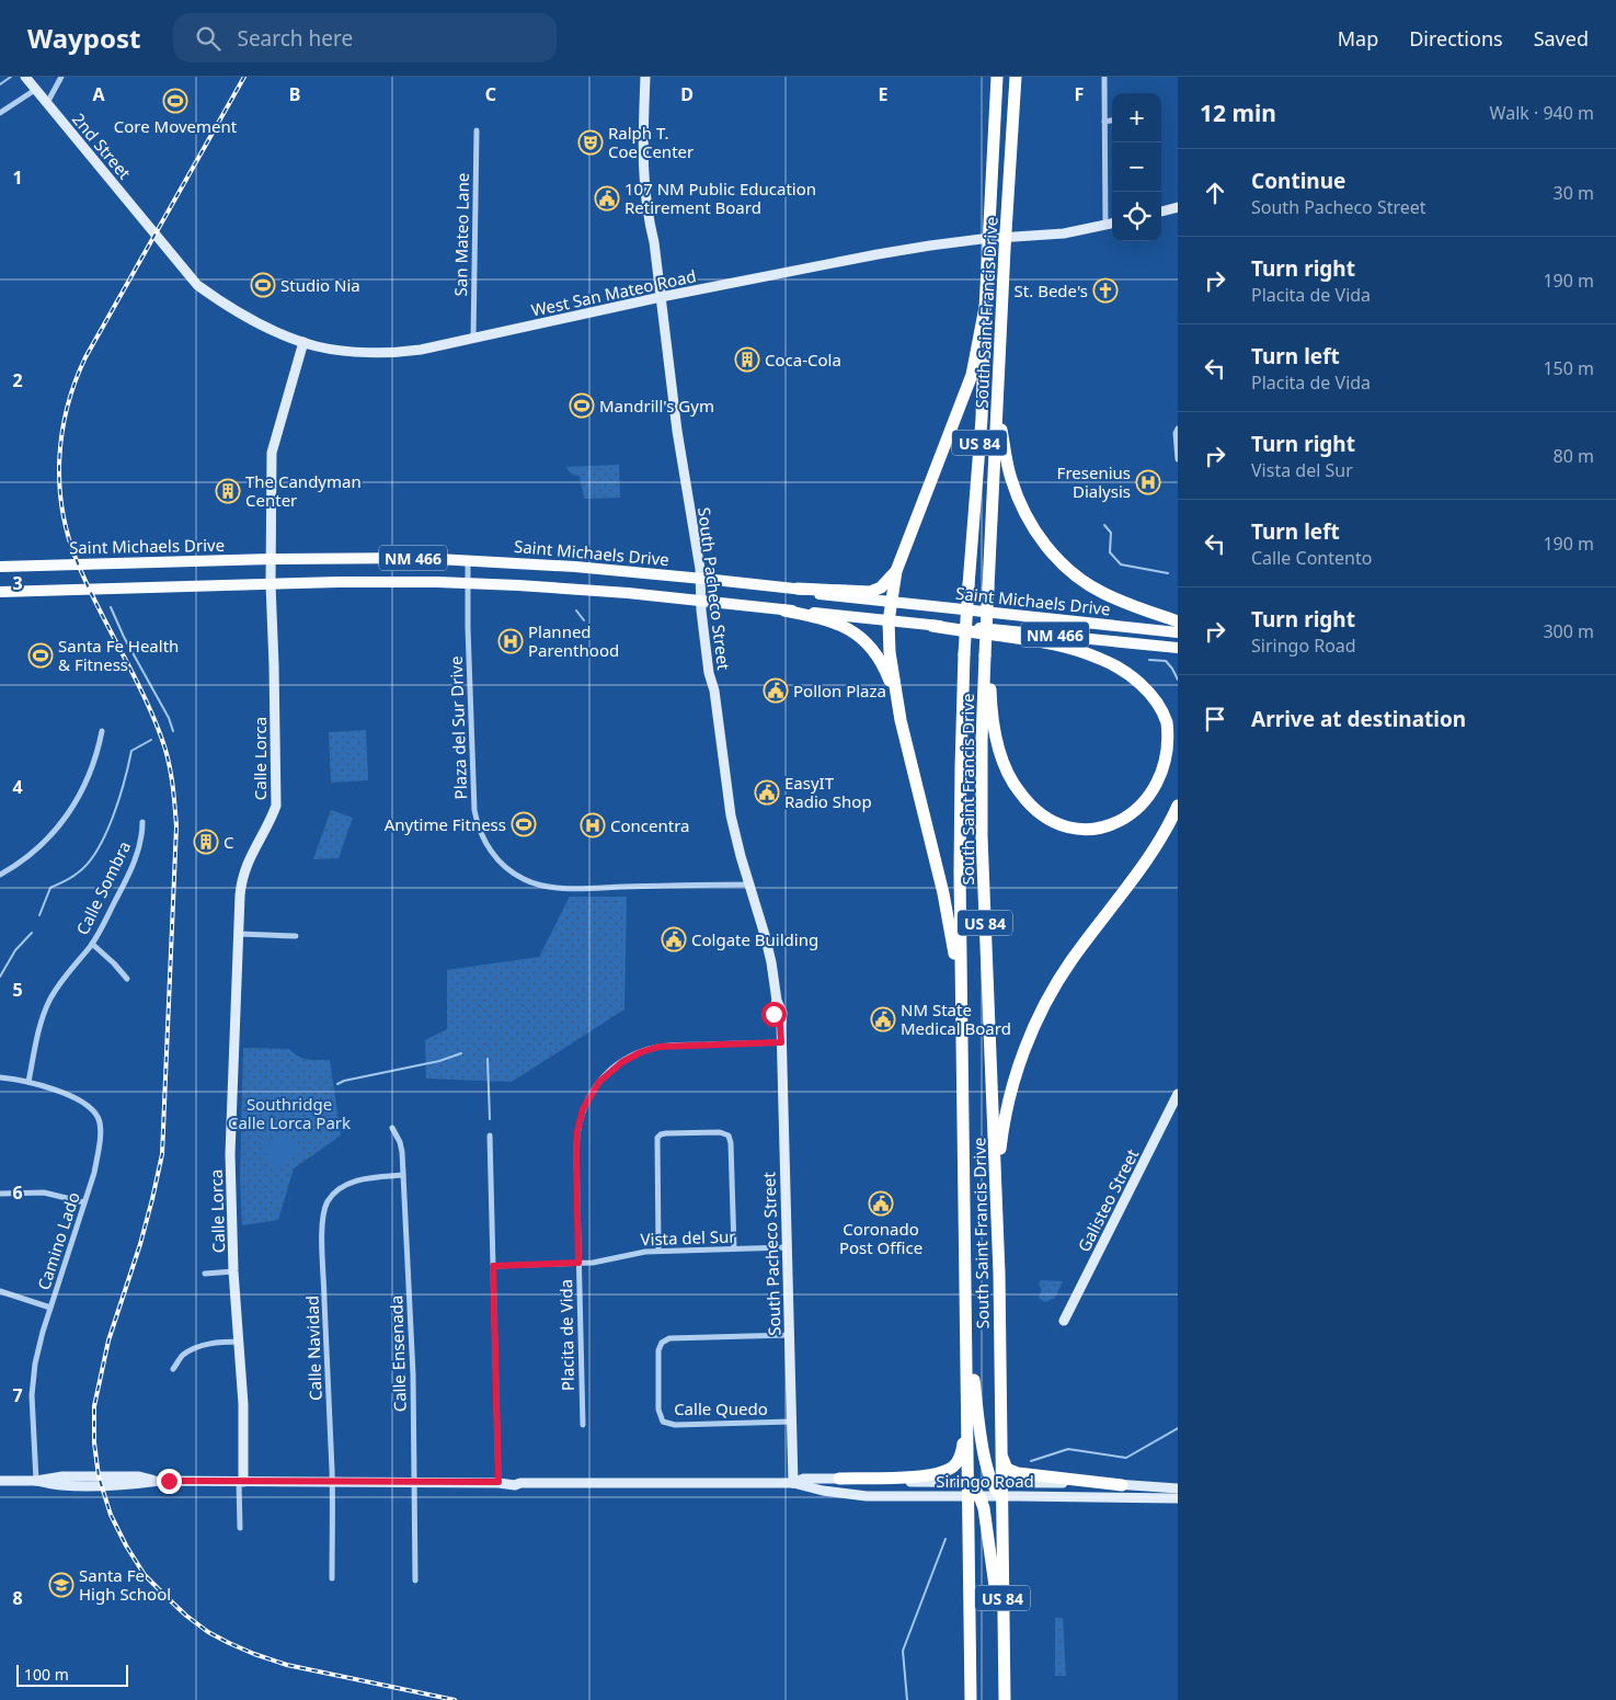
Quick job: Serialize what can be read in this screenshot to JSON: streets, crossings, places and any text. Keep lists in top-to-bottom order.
{
  "streets": {
    "highway": ["South Saint Francis Drive", "US 84"],
    "main road": ["Saint Michaels Drive", "NM 466"],
    "street": [
      "2nd Street",
      "San Mateo Lane",
      "West San Mateo Road",
      "South Pacheco Street",
      "Plaza del Sur Drive",
      "Calle Lorca",
      "Calle Sombra",
      "Galisteo Street",
      "Vista del Sur",
      "Camino Lado",
      "Placita de Vida",
      "Calle Navidad",
      "Calle Ensenada",
      "Calle Quedo",
      "Siringo Road"
    ]
  },
  "crossings": [
    ["2nd Street", "West San Mateo Road"],
    ["San Mateo Lane", "West San Mateo Road"],
    ["West San Mateo Road", "South Saint Francis Drive"],
    ["West San Mateo Road", "South Pacheco Street"],
    ["West San Mateo Road", "Calle Lorca"],
    ["South Saint Francis Drive", "Siringo Road"],
    ["US 84", "Siringo Road"],
    ["Saint Michaels Drive", "South Pacheco Street"],
    ["Saint Michaels Drive", "Plaza del Sur Drive"],
    ["Saint Michaels Drive", "Calle Lorca"],
    ["South Pacheco Street", "Plaza del Sur Drive"],
    ["South Pacheco Street", "Vista del Sur"],
    ["South Pacheco Street", "Placita de Vida"],
    ["South Pacheco Street", "Calle Quedo"],
    ["South Pacheco Street", "Siringo Road"],
    ["Calle Lorca", "Siringo Road"],
    ["Calle Sombra", "Camino Lado"],
    ["Vista del Sur", "Placita de Vida"],
    ["Camino Lado", "Siringo Road"],
    ["Calle Navidad", "Calle Ensenada"],
    ["Calle Navidad", "Siringo Road"],
    ["Calle Ensenada", "Siringo Road"]
  ],
  "parks": ["Southridge Calle Lorca Park"],
  "places": {
    "sports": [
      "Core Movement",
      "Studio Nia",
      "Mandrill's Gym",
      "Santa Fe Health & Fitness",
      "Anytime Fitness"
    ],
    "theatre": ["Ralph T. Coe Center"],
    "public building": [
      "107 NM Public Education Retirement Board",
      "Pollon Plaza",
      "EasyIT Radio Shop",
      "Colgate Building",
      "NM State Medical Board",
      "Coronado Post Office"
    ],
    "church": ["St. Bede's"],
    "building": ["Coca-Cola", "The Candyman Center", "C"],
    "hospital": ["Fresenius Dialysis", "Planned Parenthood", "Concentra"],
    "school or university": ["Santa Fe High School"]
  },
  "scale_bar": "100 m",
  "page": {
    "header": "Waypost",
    "search": "Search here",
    "nav": ["Map", "Directions", "Saved"],
    "heading": ["12 min", "Walk · 940 m"],
    "map_buttons": ["+", "−"],
    "list": [
      ["Continue", "South Pacheco Street", "30 m"],
      ["Turn right", "Placita de Vida", "190 m"],
      ["Turn left", "Placita de Vida", "150 m"],
      ["Turn right", "Vista del Sur", "80 m"],
      ["Turn left", "Calle Contento", "190 m"],
      ["Turn right", "Siringo Road", "300 m"],
      "Arrive at destination"
    ],
    "scale": "100 m"
  },
  "grid": {
    "columns": [
      "A",
      "B",
      "C",
      "D",
      "E",
      "F"
    ],
    "rows": [
      "1",
      "2",
      "3",
      "4",
      "5",
      "6",
      "7",
      "8"
    ]
  }
}
